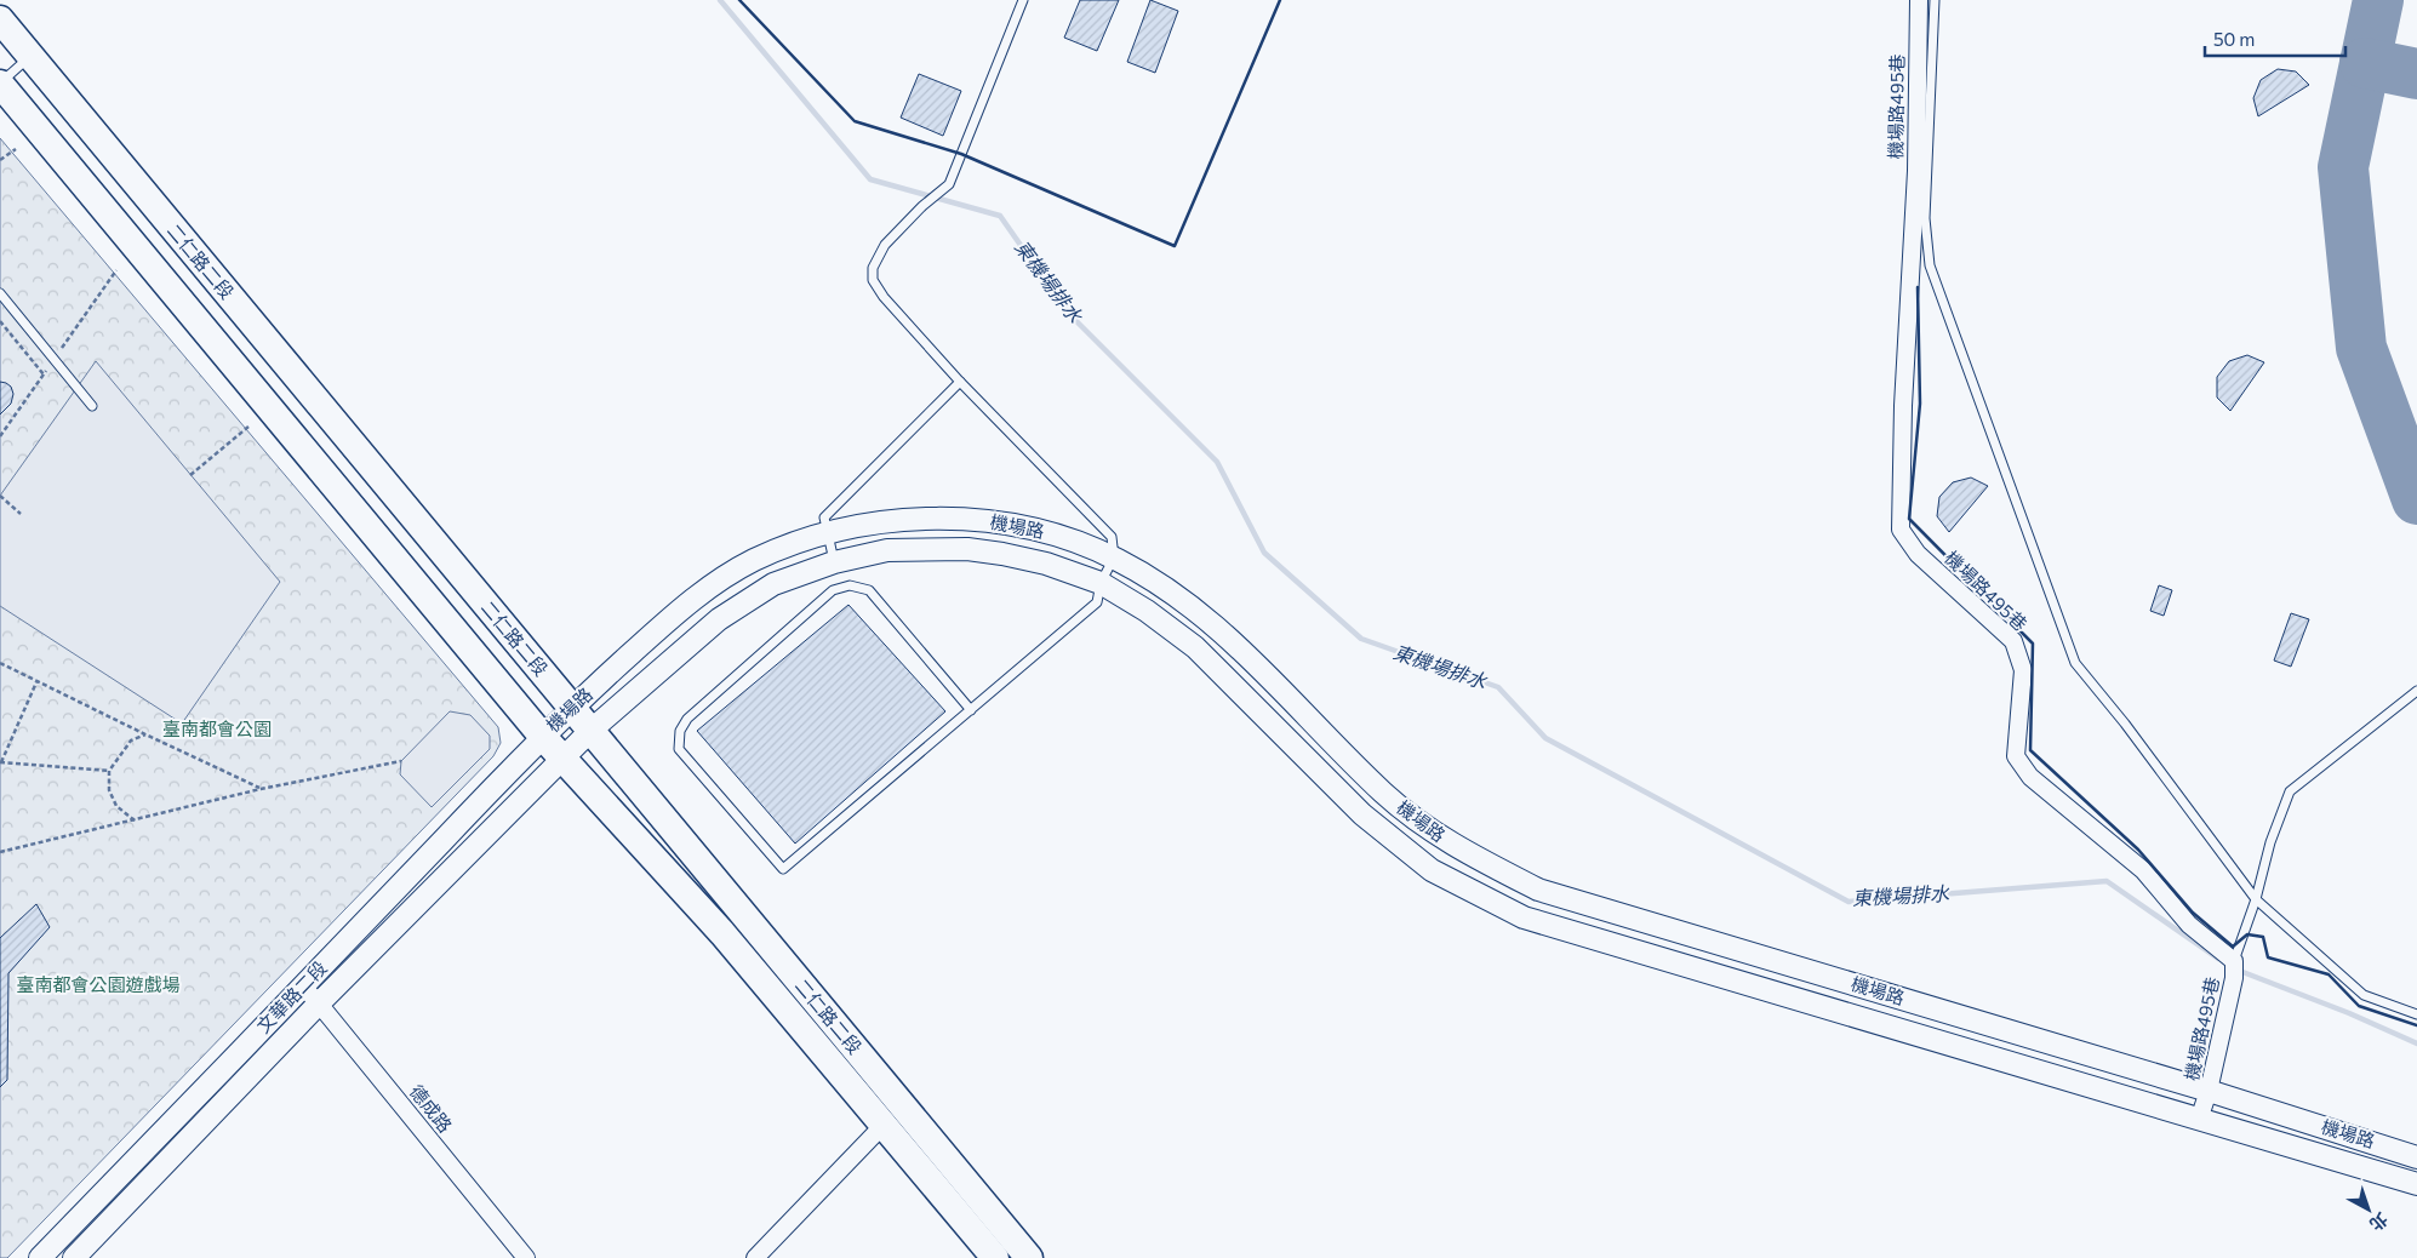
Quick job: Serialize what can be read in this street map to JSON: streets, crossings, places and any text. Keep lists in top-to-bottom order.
{
  "streets": {
    "main road": ["二仁路二段"],
    "street": [
      "機場路495巷",
      "機場路",
      "文華路二段",
      "德成路"
    ]
  },
  "crossings": [
    ["機場路495巷", "機場路"],
    ["二仁路二段", "機場路"],
    ["二仁路二段", "文華路二段"],
    ["機場路", "文華路二段"],
    ["文華路二段", "德成路"]
  ],
  "water": ["東機場排水"],
  "parks": ["臺南都會公園", "臺南都會公園遊戲場"],
  "scale_bar": "50 m",
  "north": "bottom right"
}
